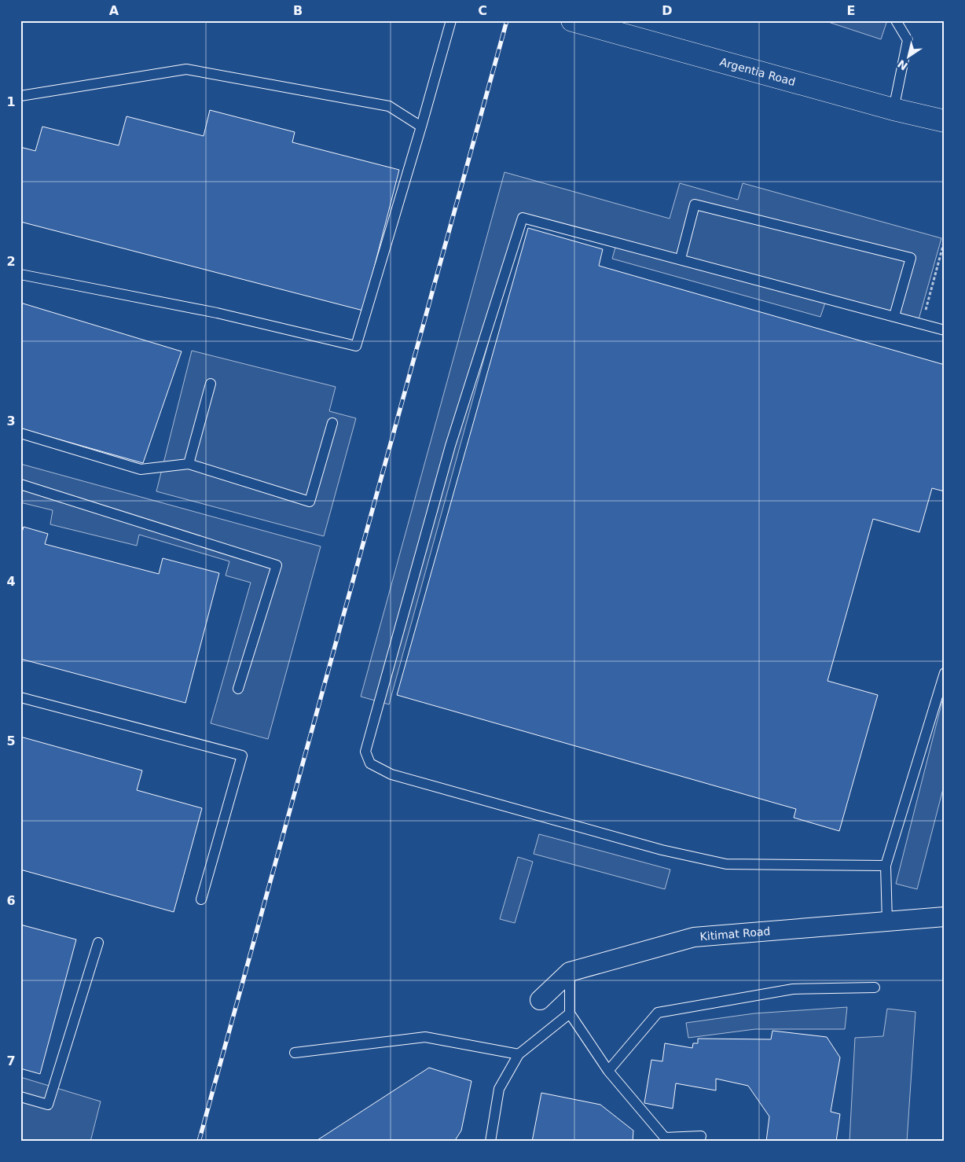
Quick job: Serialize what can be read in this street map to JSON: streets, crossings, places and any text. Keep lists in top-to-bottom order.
{
  "streets": {
    "street": ["Argentia Road", "Kitimat Road"]
  },
  "north": "bottom left",
  "grid": {
    "columns": [
      "A",
      "B",
      "C",
      "D",
      "E"
    ],
    "rows": [
      "1",
      "2",
      "3",
      "4",
      "5",
      "6",
      "7"
    ]
  }
}
